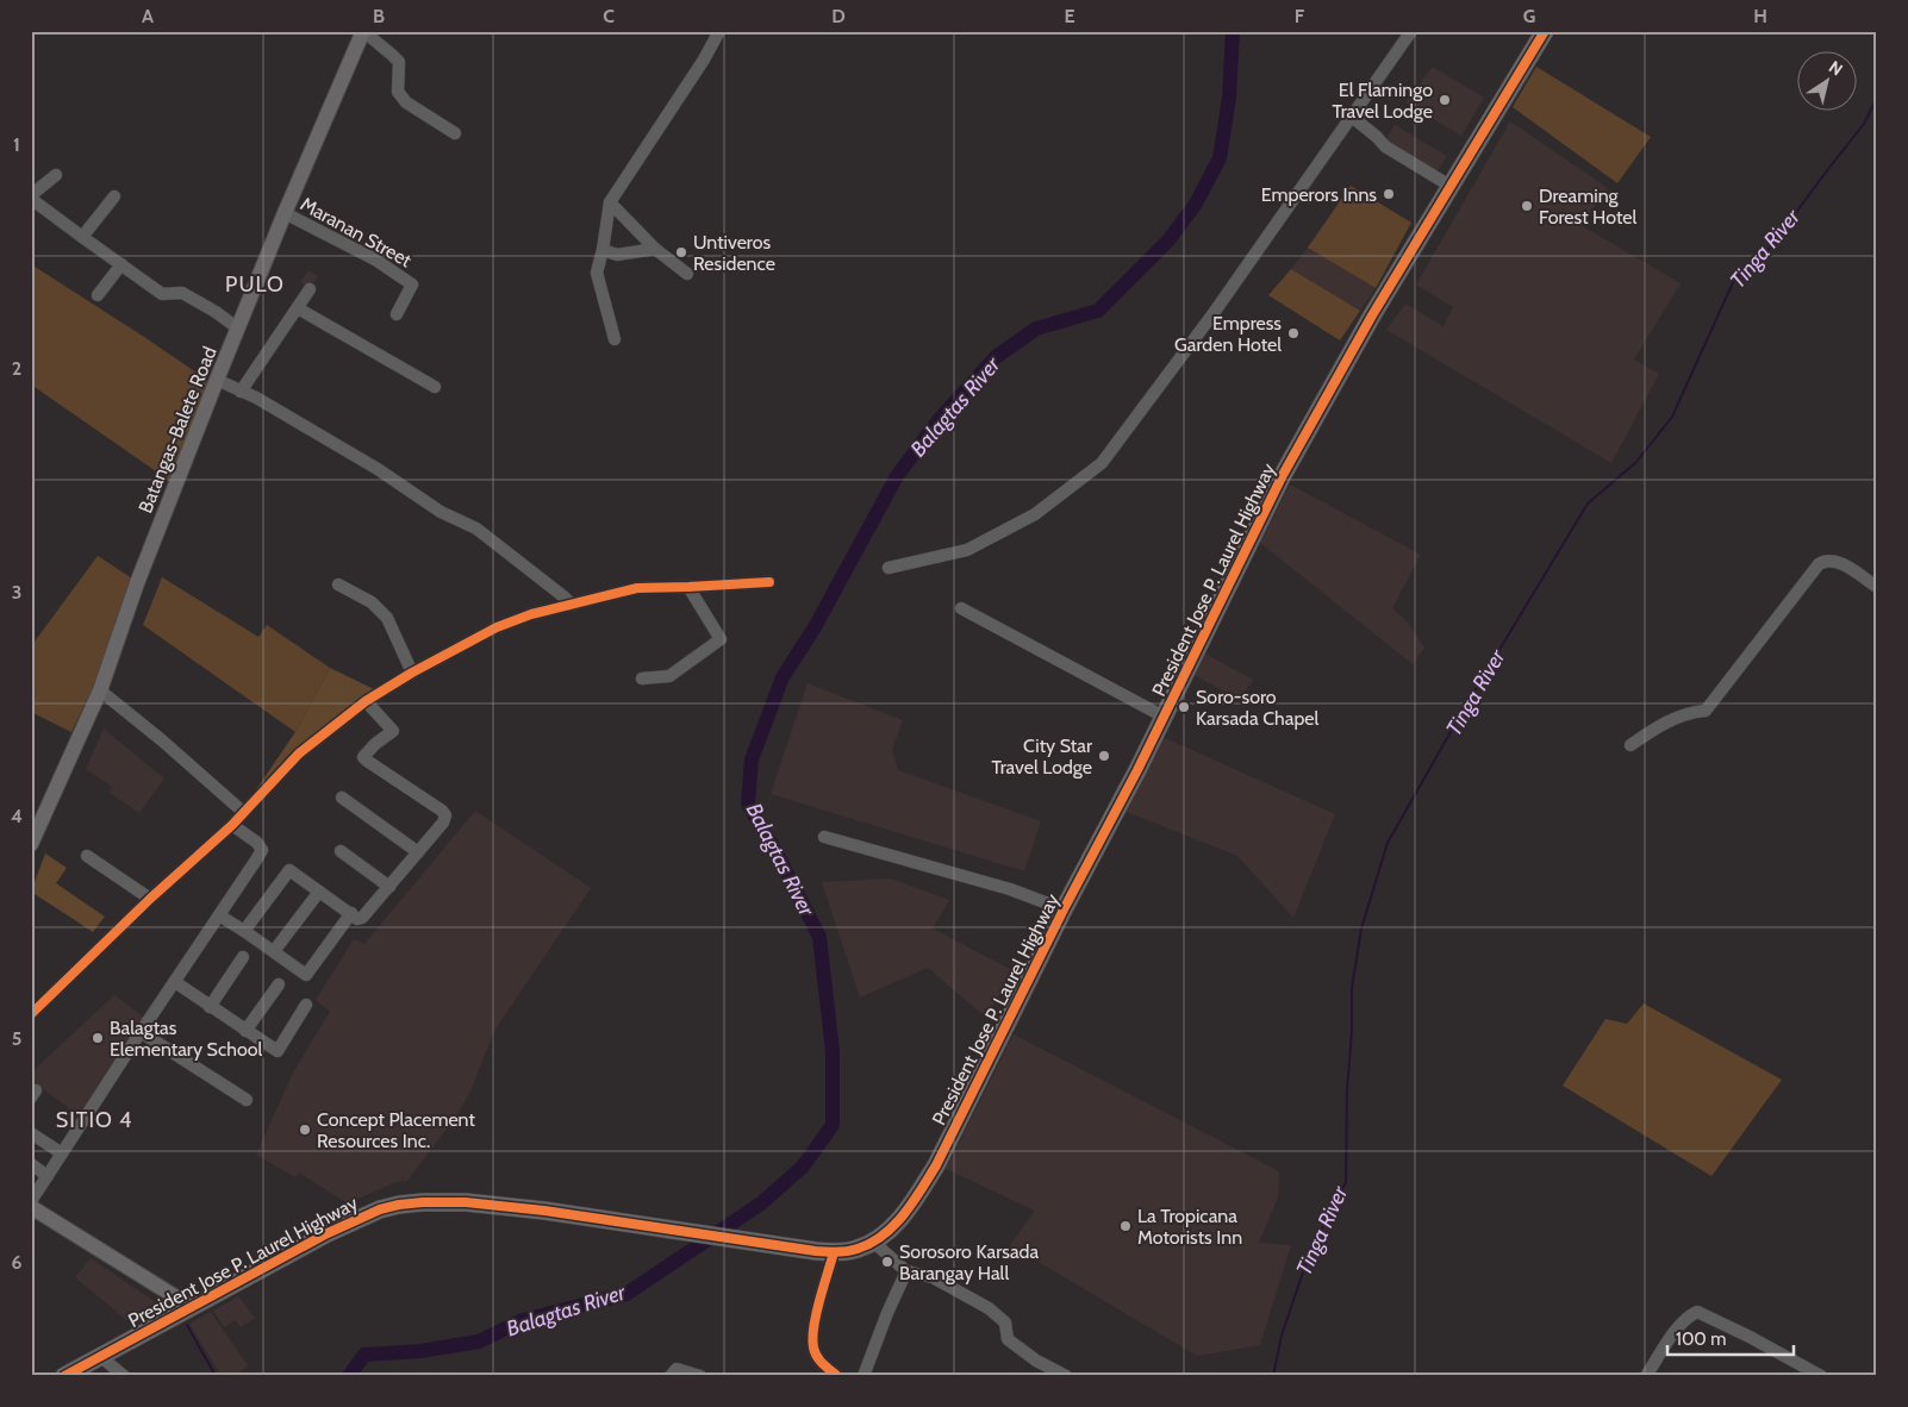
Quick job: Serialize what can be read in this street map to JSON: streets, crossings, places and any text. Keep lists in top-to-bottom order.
{
  "streets": {
    "highway": ["President Jose P. Laurel Highway"],
    "main road": ["Batangas-Balete Road"],
    "street": ["Maranan Street"]
  },
  "crossings": [
    ["Maranan Street", "Batangas-Balete Road"]
  ],
  "districts": ["PULO", "SITIO 4"],
  "water": ["Tinga River", "Balagtas River"],
  "places": [
    "El Flamingo Travel Lodge",
    "Emperors Inns",
    "Dreaming Forest Hotel",
    "Untiveros Residence",
    "Empress Garden Hotel",
    "Soro-soro Karsada Chapel",
    "City Star Travel Lodge",
    "Balagtas Elementary School",
    "Concept Placement Resources Inc.",
    "La Tropicana Motorists Inn",
    "Sorosoro Karsada Barangay Hall"
  ],
  "scale_bar": "100 m",
  "north": "top right",
  "grid": {
    "columns": [
      "A",
      "B",
      "C",
      "D",
      "E",
      "F",
      "G",
      "H"
    ],
    "rows": [
      "1",
      "2",
      "3",
      "4",
      "5",
      "6"
    ]
  }
}
